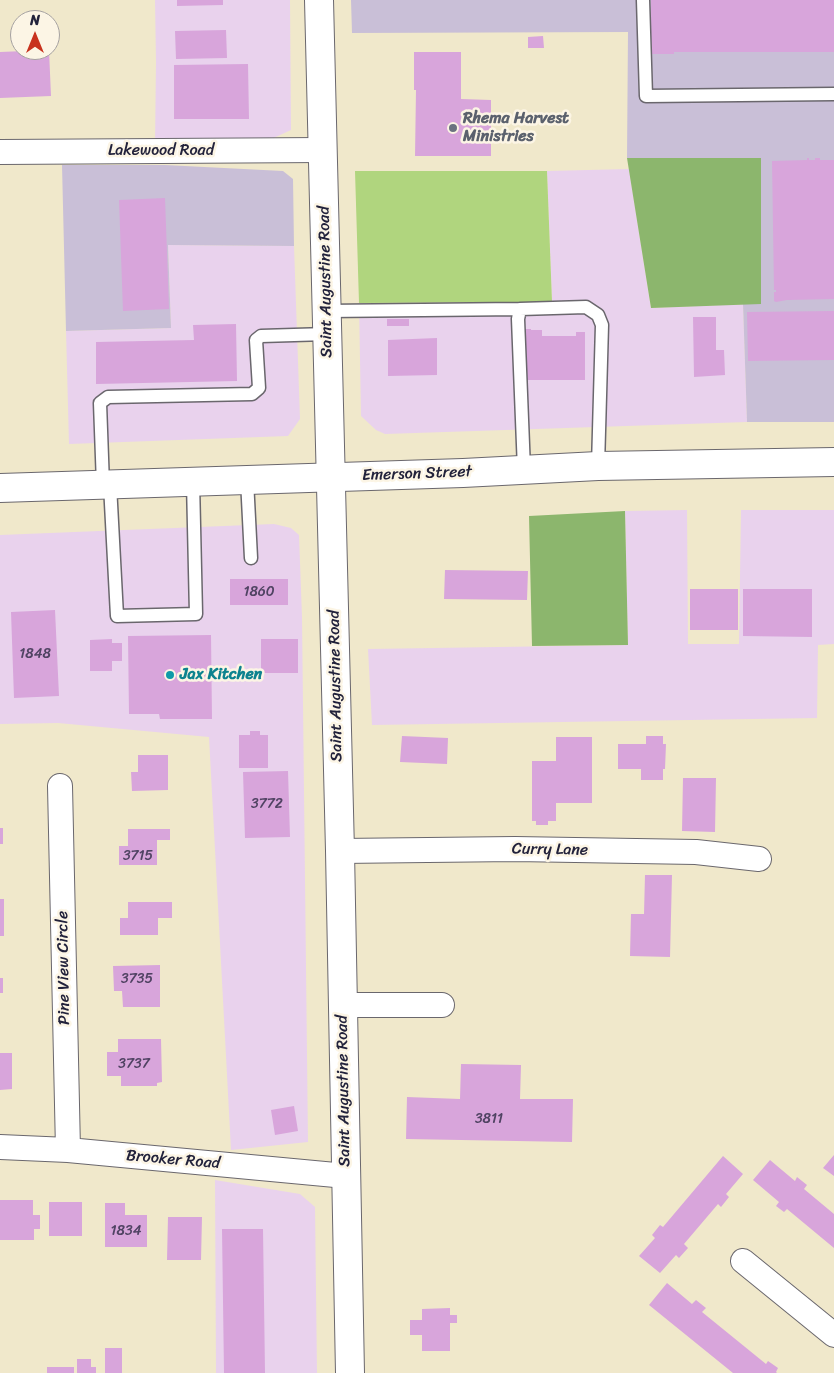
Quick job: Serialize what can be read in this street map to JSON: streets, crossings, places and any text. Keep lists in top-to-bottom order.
{
  "streets": {
    "main road": ["Saint Augustine Road", "Emerson Street"],
    "street": [
      "Lakewood Road",
      "Curry Lane",
      "Pine View Circle",
      "Brooker Road"
    ]
  },
  "crossings": [
    ["Lakewood Road", "Saint Augustine Road"],
    ["Saint Augustine Road", "Emerson Street"],
    ["Saint Augustine Road", "Curry Lane"],
    ["Saint Augustine Road", "Brooker Road"],
    ["Pine View Circle", "Brooker Road"]
  ],
  "places": ["Rhema Harvest Ministries", "Jax Kitchen"],
  "house_numbers": [
    "1860",
    "1848",
    "3772",
    "3715",
    "3735",
    "3737",
    "3811",
    "1834"
  ],
  "north": "top"
}
